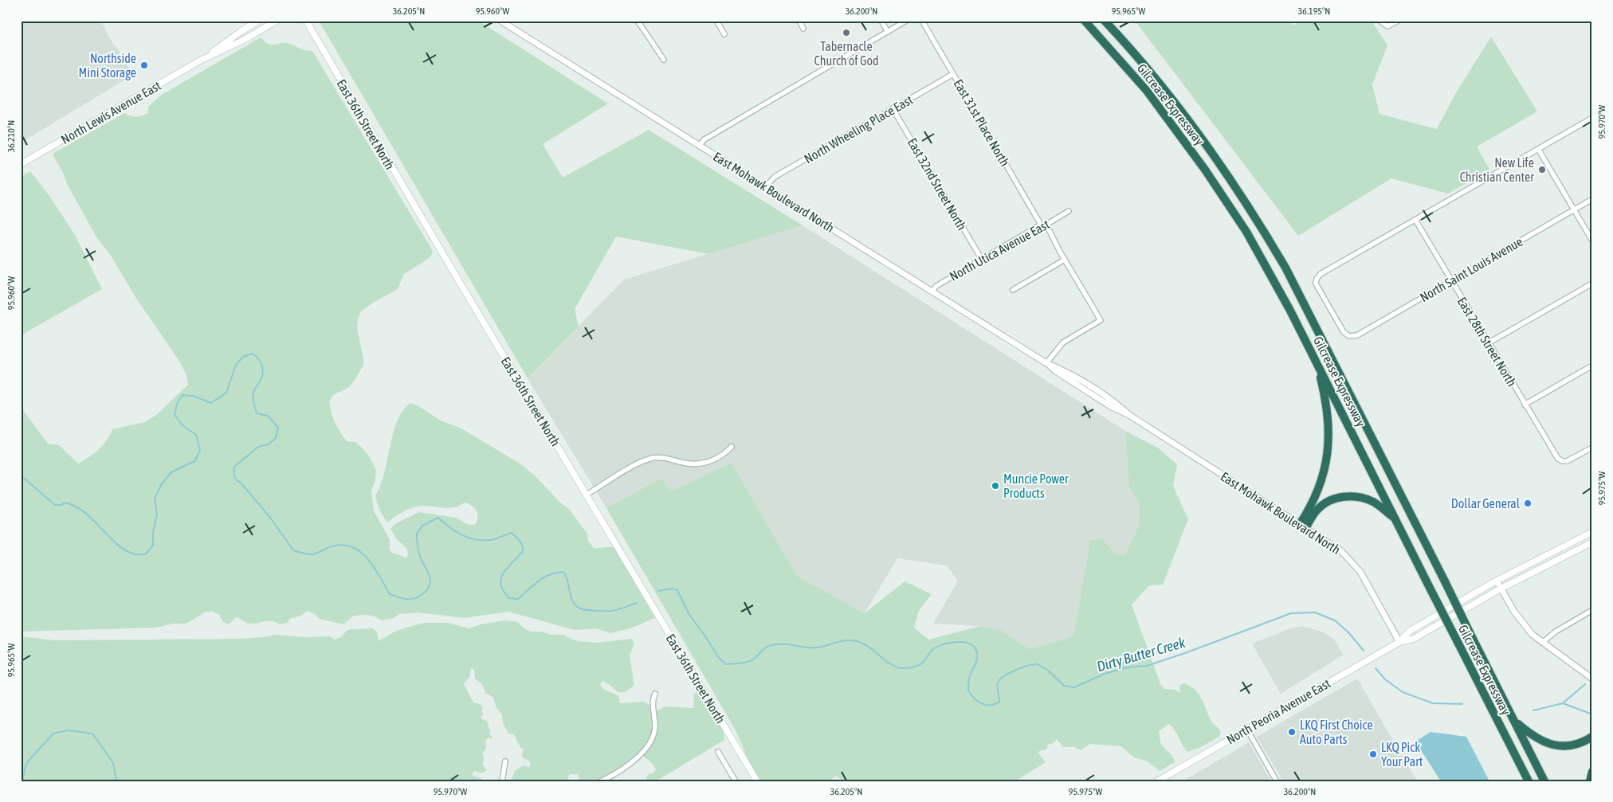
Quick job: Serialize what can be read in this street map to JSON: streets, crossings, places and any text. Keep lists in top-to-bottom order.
{
  "streets": {
    "highway": ["Gilcrease Expressway"],
    "main road": ["North Lewis Avenue East", "East 36th Street North", "North Peoria Avenue East"],
    "street": [
      "East 31st Place North",
      "North Wheeling Place East",
      "East 32nd Street North",
      "East Mohawk Boulevard North",
      "North Utica Avenue East",
      "North Saint Louis Avenue",
      "East 28th Street North"
    ]
  },
  "crossings": [
    ["East 31st Place North", "North Wheeling Place East"],
    ["East 31st Place North", "North Utica Avenue East"],
    ["North Wheeling Place East", "East 32nd Street North"],
    ["North Wheeling Place East", "East Mohawk Boulevard North"],
    ["East 32nd Street North", "North Utica Avenue East"],
    ["East Mohawk Boulevard North", "North Utica Avenue East"],
    ["East Mohawk Boulevard North", "North Peoria Avenue East"],
    ["North Saint Louis Avenue", "East 28th Street North"]
  ],
  "water": ["Dirty Butter Creek"],
  "places": [
    "Tabernacle Church of God",
    "Northside Mini Storage",
    "New Life Christian Center",
    "Muncie Power Products",
    "Dollar General",
    "LKQ First Choice Auto Parts",
    "LKQ Pick Your Part"
  ],
  "coordinates": [
    "36.205°N",
    "95.960°W",
    "36.200°N",
    "95.965°W",
    "36.195°N",
    "95.970°W",
    "36.210°N",
    "95.975°W"
  ]
}
